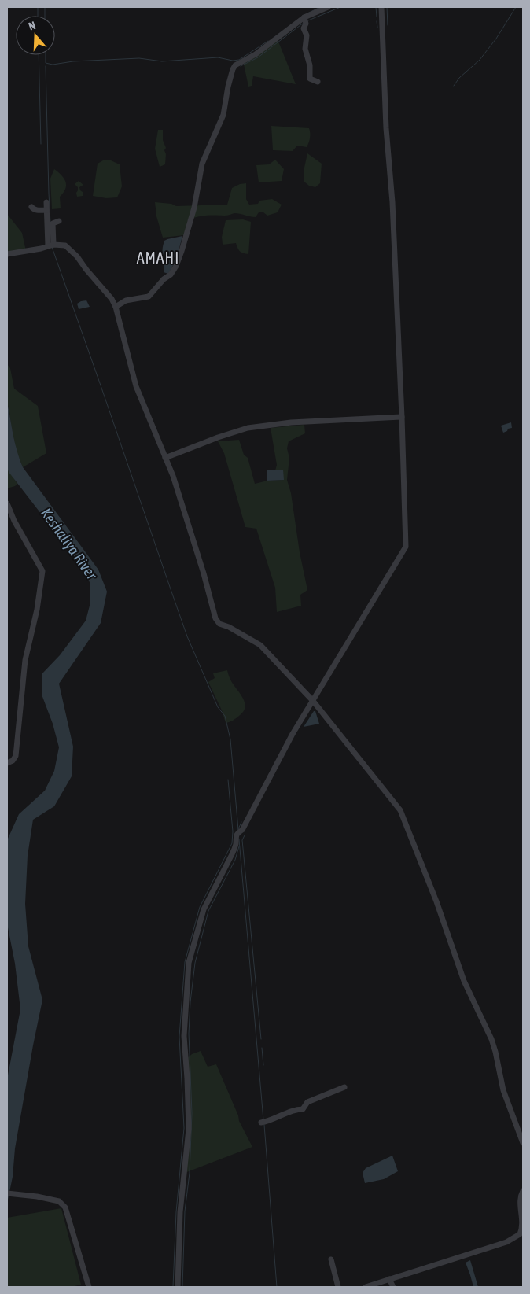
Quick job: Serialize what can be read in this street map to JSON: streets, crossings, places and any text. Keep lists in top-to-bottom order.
{
  "districts": ["AMAHI"],
  "water": ["Keshaliya River"],
  "north": "top"
}
